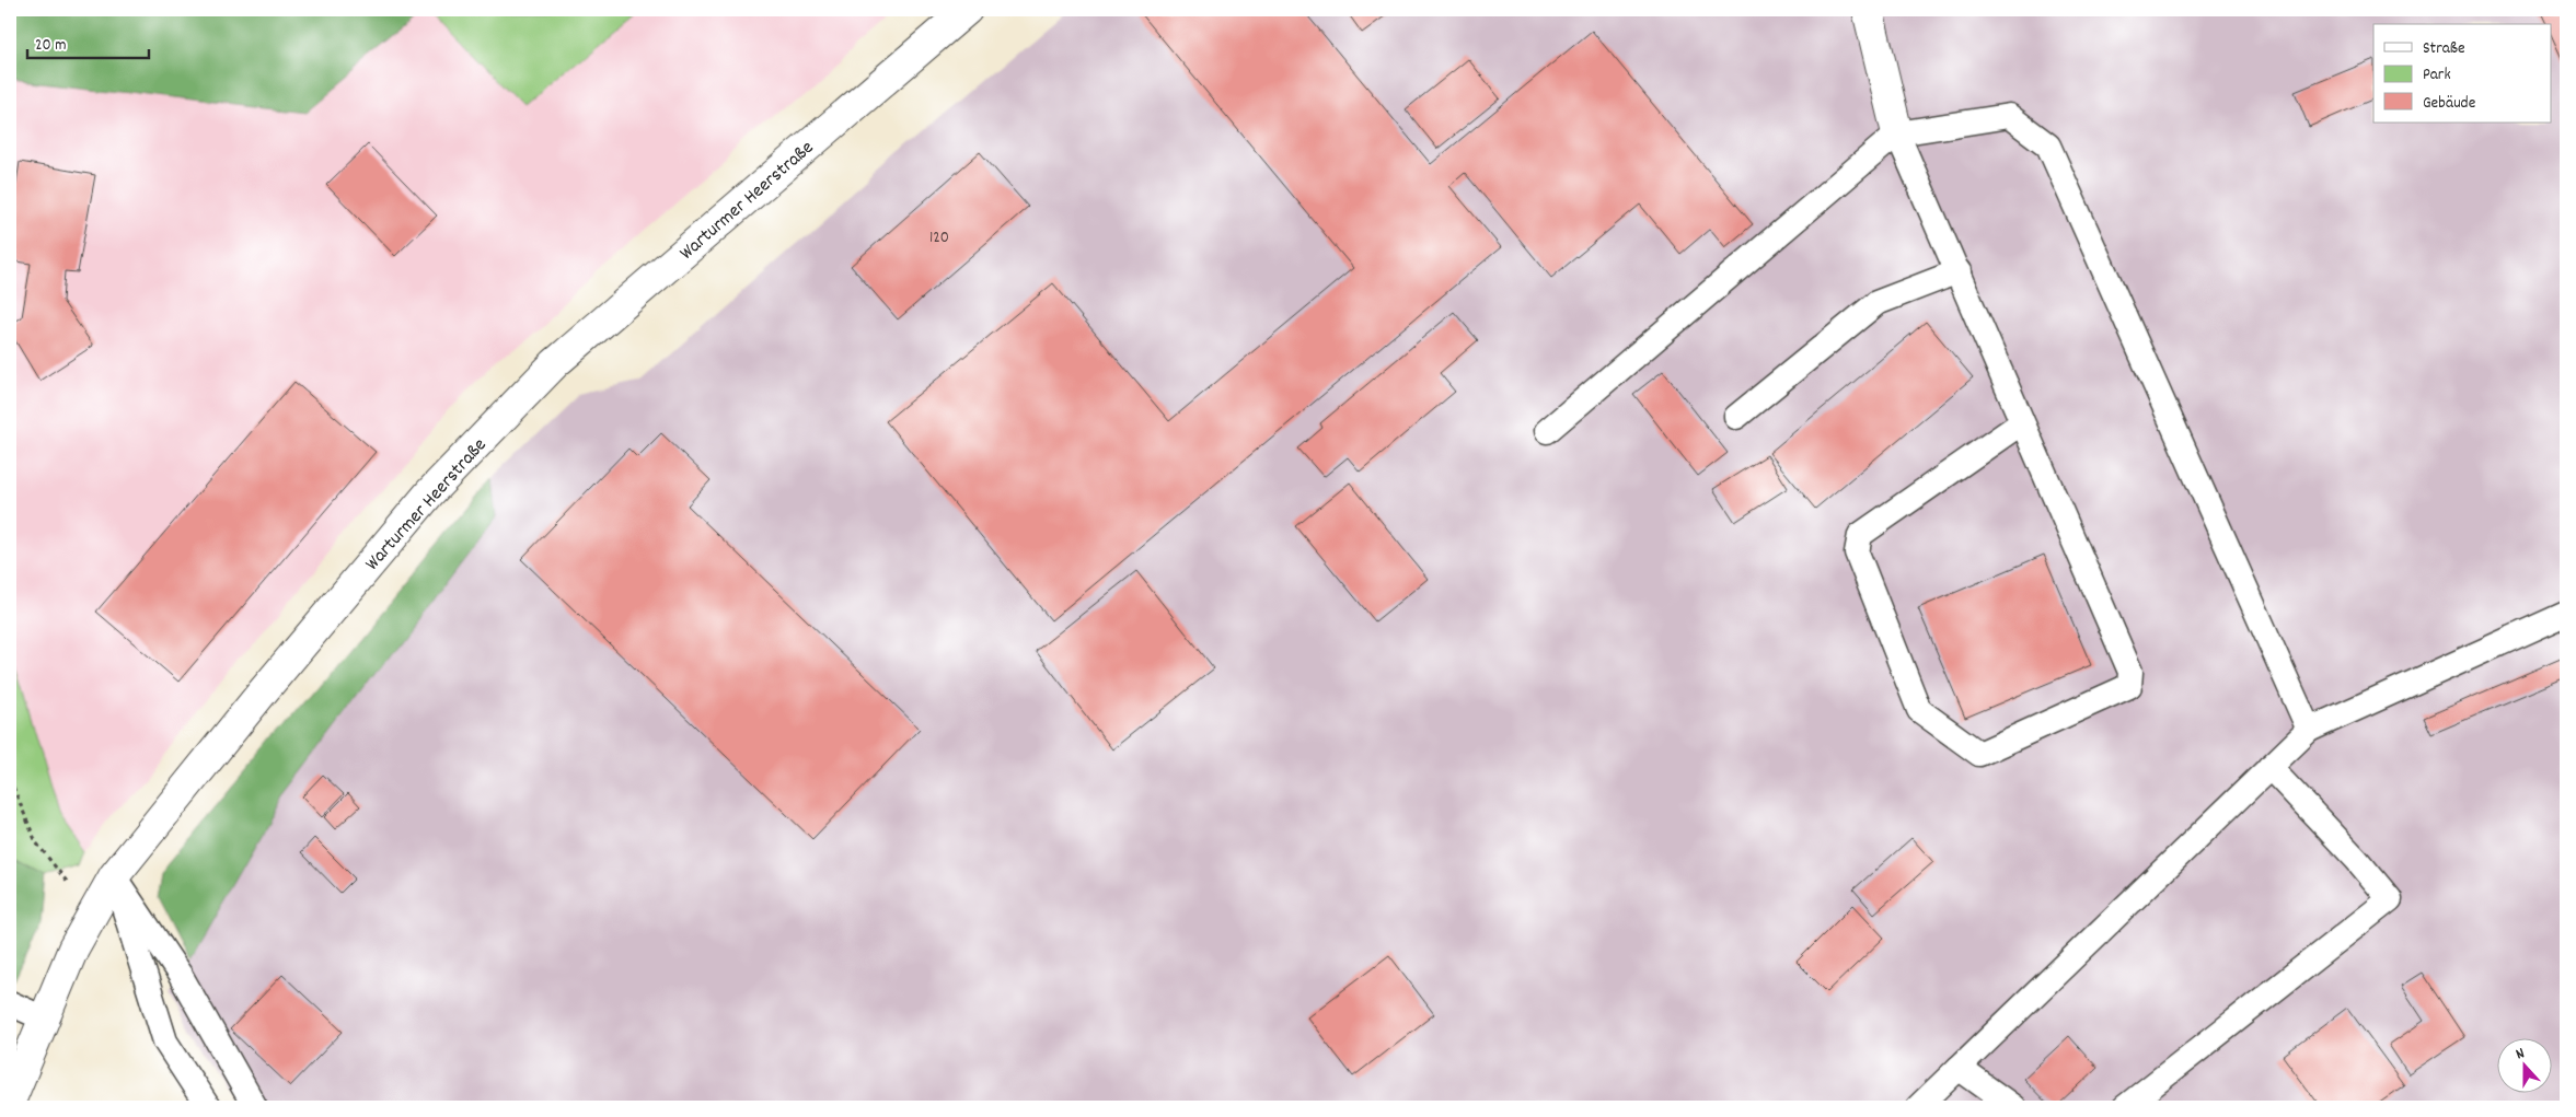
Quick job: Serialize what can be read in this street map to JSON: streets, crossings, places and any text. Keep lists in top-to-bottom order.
{
  "streets": {
    "street": ["Warturmer Heerstraße"]
  },
  "house_numbers": ["120"],
  "legend": ["Straße", "Park", "Gebäude"],
  "scale_bar": "20 m",
  "north": "top"
}
